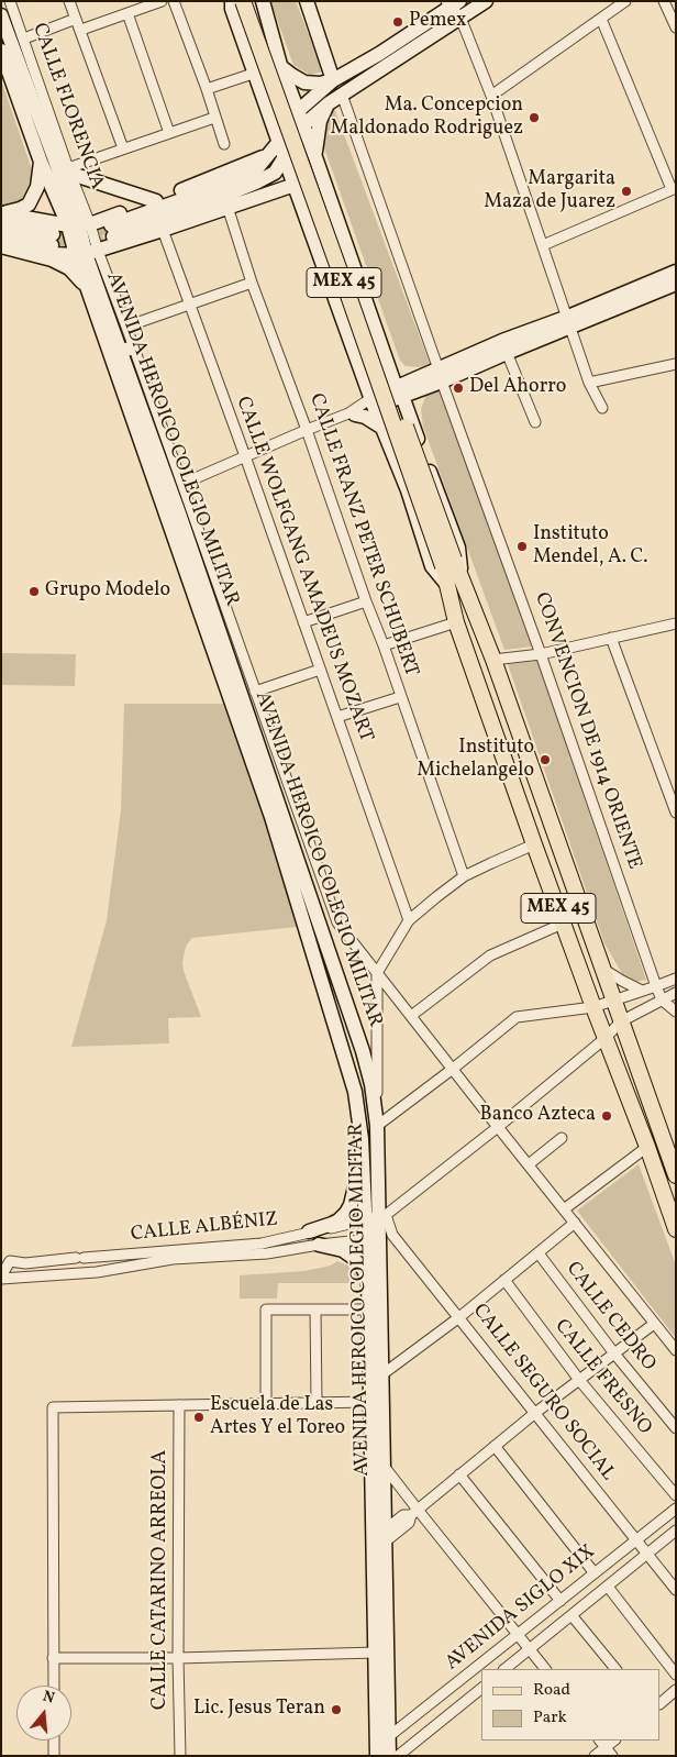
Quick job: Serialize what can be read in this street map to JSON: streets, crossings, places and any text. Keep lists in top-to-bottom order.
{
  "streets": {
    "main road": ["MEX 45"],
    "street": [
      "CALLE FLORENCIA",
      "AVENIDA HEROICO COLEGIO MILITAR",
      "CALLE FRANZ PETER SCHUBERT",
      "CALLE WOLFGANG AMADEUS MOZART",
      "CONVENCION DE 1914 ORIENTE",
      "CALLE ALBÉNIZ",
      "CALLE CEDRO",
      "CALLE FRESNO",
      "CALLE SEGURO SOCIAL",
      "CALLE CATARINO ARREOLA",
      "AVENIDA SIGLO XIX"
    ]
  },
  "crossings": [
    ["CALLE FLORENCIA", "AVENIDA HEROICO COLEGIO MILITAR"],
    ["MEX 45", "CALLE ALBÉNIZ"],
    ["AVENIDA HEROICO COLEGIO MILITAR", "CALLE ALBÉNIZ"],
    ["AVENIDA HEROICO COLEGIO MILITAR", "CALLE SEGURO SOCIAL"],
    ["AVENIDA HEROICO COLEGIO MILITAR", "AVENIDA SIGLO XIX"],
    ["CALLE ALBÉNIZ", "CALLE SEGURO SOCIAL"],
    ["CALLE SEGURO SOCIAL", "AVENIDA SIGLO XIX"]
  ],
  "places": [
    "Pemex",
    "Ma. Concepcion Maldonado Rodriguez",
    "Margarita Maza de Juarez",
    "Del Ahorro",
    "Instituto Mendel, A. C.",
    "Grupo Modelo",
    "Instituto Michelangelo",
    "Banco Azteca",
    "Escuela de Las Artes Y el Toreo",
    "Lic. Jesus Teran"
  ],
  "legend": ["Road", "Park"],
  "north": "top"
}
